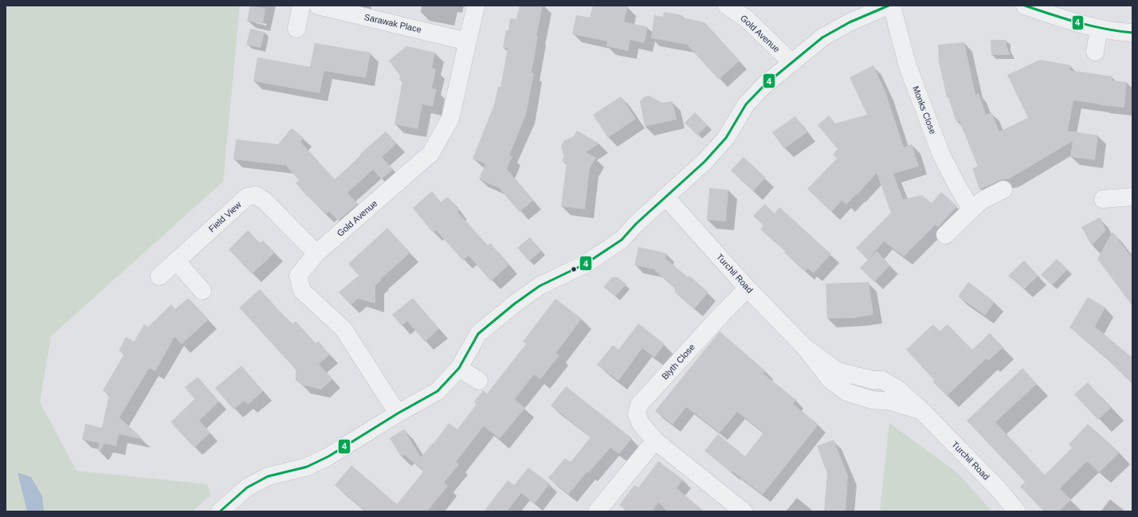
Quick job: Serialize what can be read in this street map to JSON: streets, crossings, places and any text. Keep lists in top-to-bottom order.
{
  "streets": {
    "street": [
      "Sarawak Place",
      "Gold Avenue",
      "Monks Close",
      "Field View",
      "Turchil Road",
      "Blyth Close"
    ]
  },
  "crossings": [
    ["Sarawak Place", "Gold Avenue"],
    ["Gold Avenue", "Field View"],
    ["Turchil Road", "Blyth Close"]
  ],
  "lines": ["transit line 4"]
}
